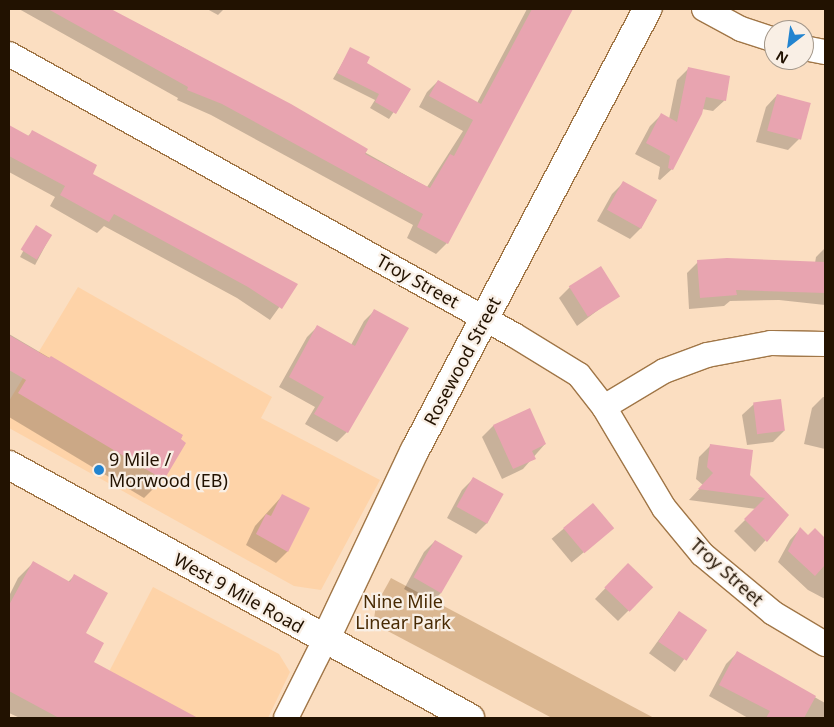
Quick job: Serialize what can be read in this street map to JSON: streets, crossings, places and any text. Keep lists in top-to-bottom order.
{
  "streets": {
    "street": ["Troy Street", "Rosewood Street", "West 9 Mile Road"]
  },
  "crossings": [
    ["Troy Street", "Rosewood Street"],
    ["Rosewood Street", "West 9 Mile Road"]
  ],
  "parks": ["Nine Mile Linear Park"],
  "places": ["9 Mile / Morwood (EB)"],
  "north": "bottom left"
}
